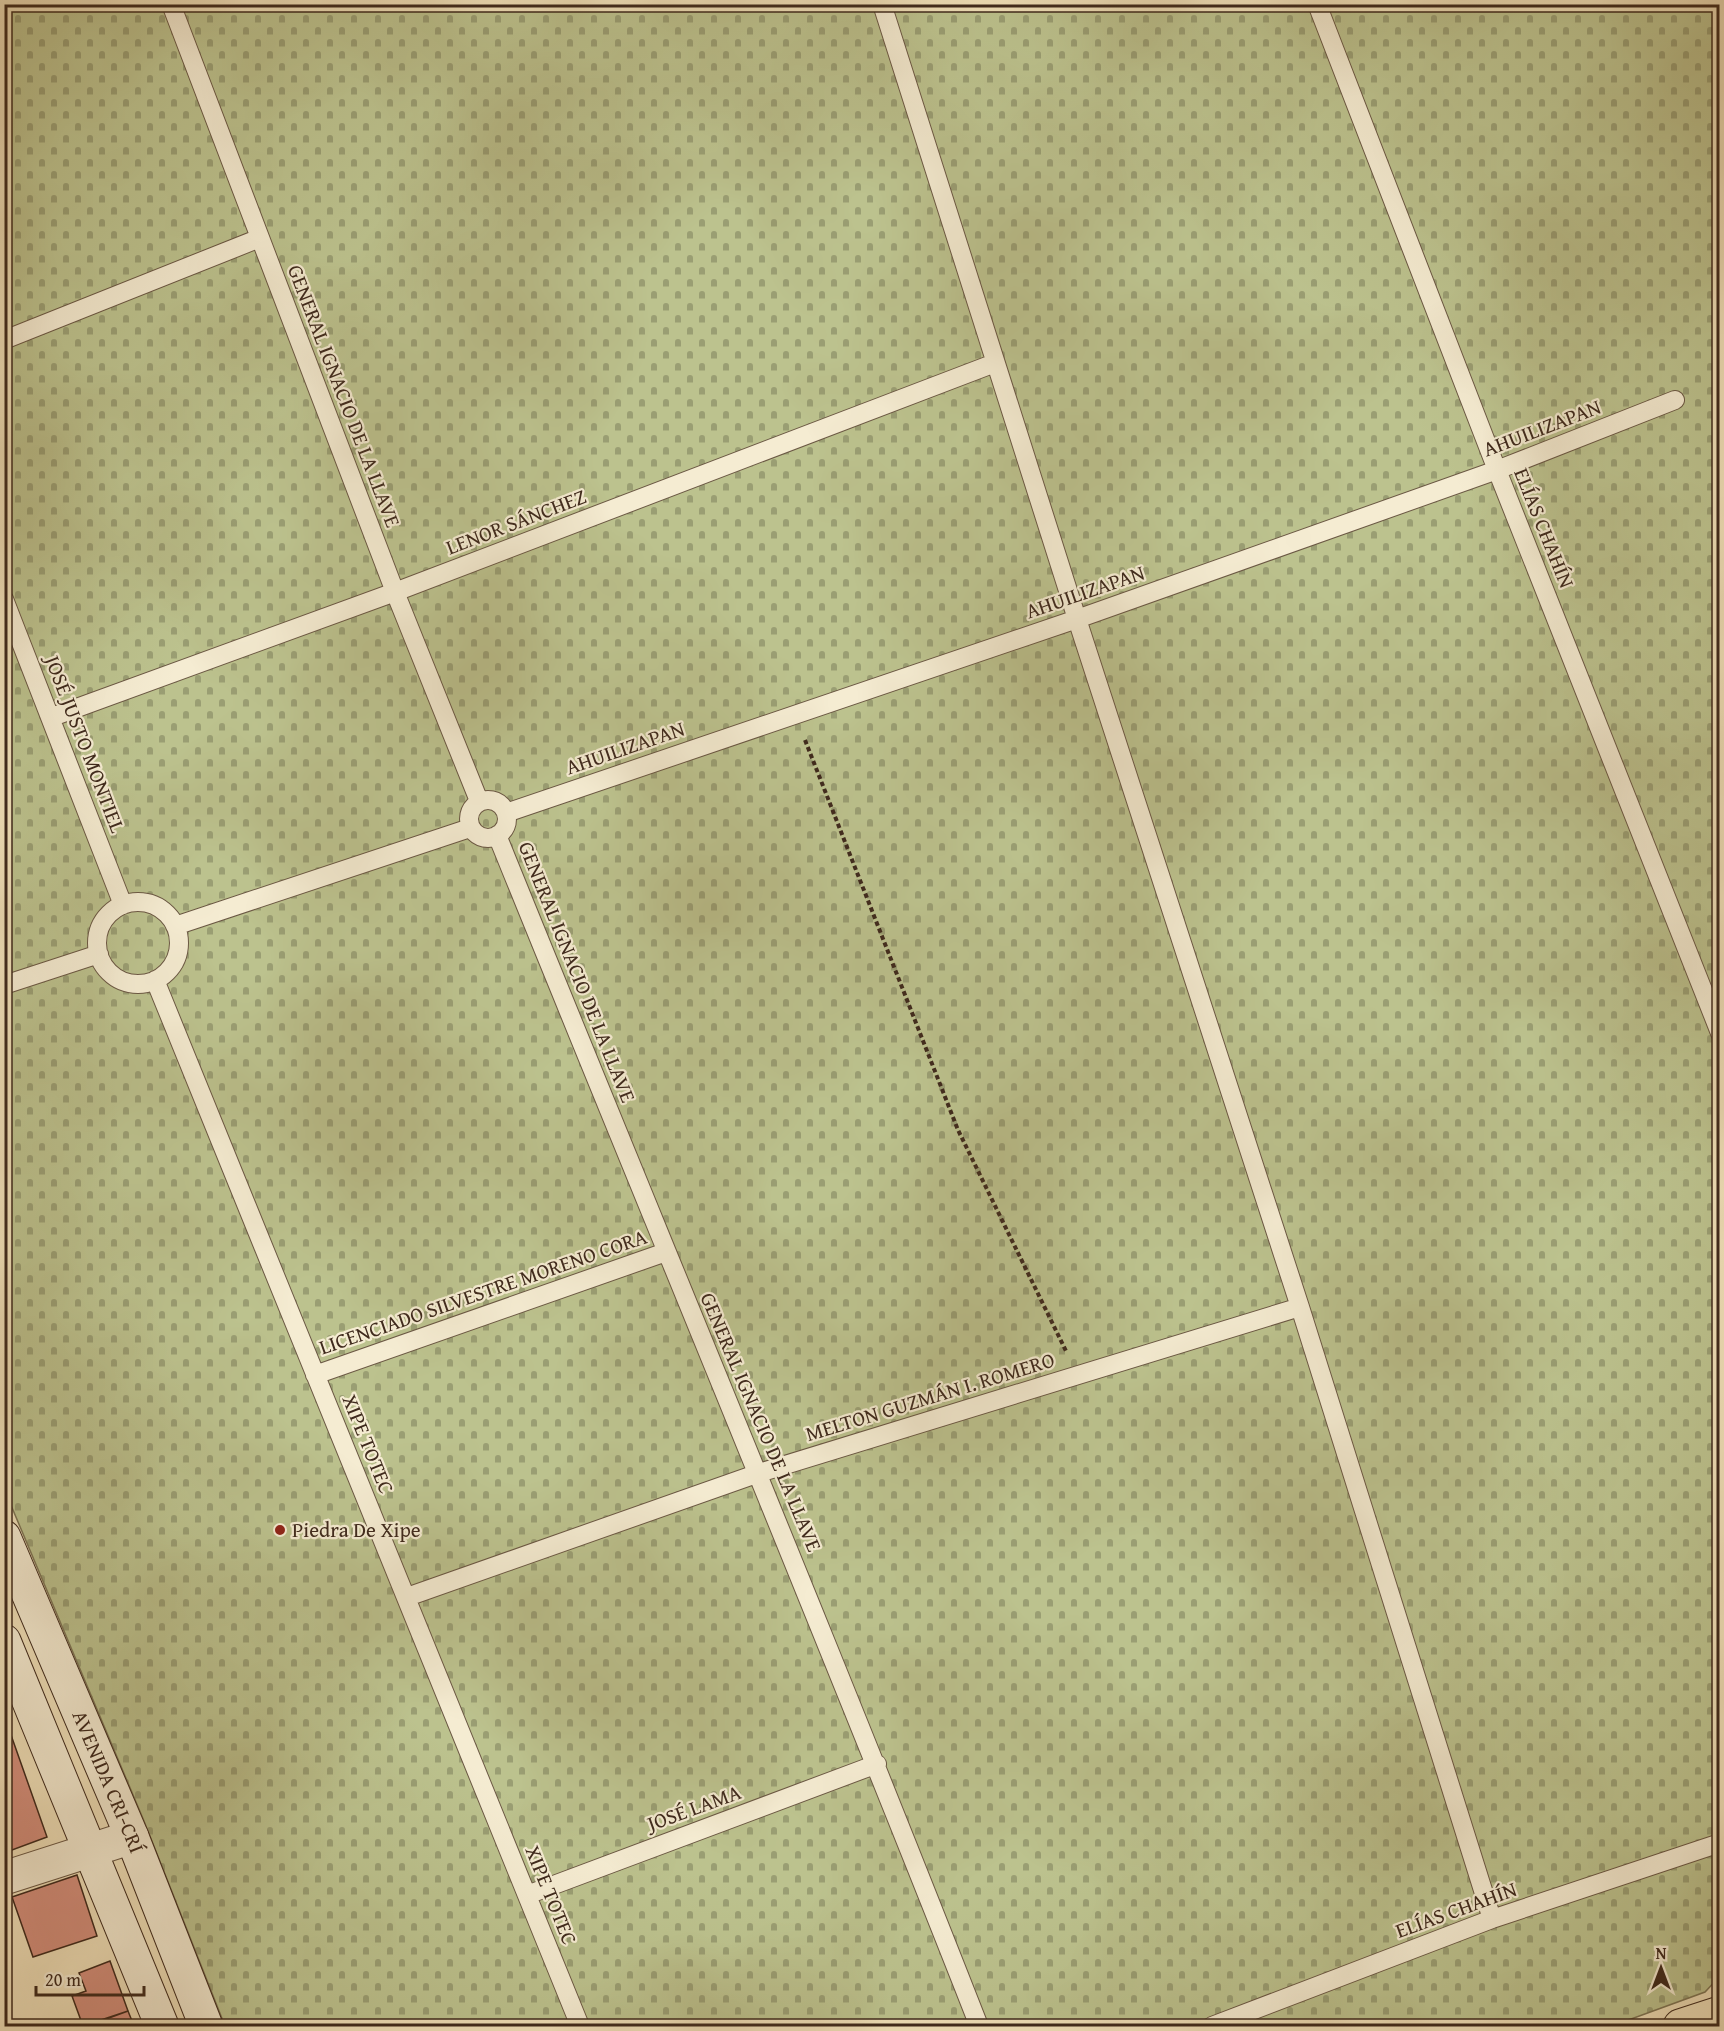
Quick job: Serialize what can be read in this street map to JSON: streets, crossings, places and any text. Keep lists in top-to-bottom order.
{
  "streets": {
    "main road": ["AVENIDA CRI-CRÍ"],
    "lane": [
      "GENERAL IGNACIO DE LA LLAVE",
      "AHUILIZAPAN",
      "LENOR SÁNCHEZ",
      "ELÍAS CHAHÍN",
      "JOSÉ JUSTO MONTIEL",
      "LICENCIADO SILVESTRE MORENO CORA",
      "MELTON GUZMÁN I. ROMERO",
      "XIPE TOTEC",
      "JOSÉ LAMA"
    ]
  },
  "crossings": [
    ["GENERAL IGNACIO DE LA LLAVE", "AHUILIZAPAN"],
    ["GENERAL IGNACIO DE LA LLAVE", "LENOR SÁNCHEZ"],
    ["GENERAL IGNACIO DE LA LLAVE", "LICENCIADO SILVESTRE MORENO CORA"],
    ["GENERAL IGNACIO DE LA LLAVE", "MELTON GUZMÁN I. ROMERO"],
    ["GENERAL IGNACIO DE LA LLAVE", "JOSÉ LAMA"],
    ["AHUILIZAPAN", "ELÍAS CHAHÍN"],
    ["LENOR SÁNCHEZ", "JOSÉ JUSTO MONTIEL"],
    ["JOSÉ JUSTO MONTIEL", "XIPE TOTEC"],
    ["LICENCIADO SILVESTRE MORENO CORA", "XIPE TOTEC"],
    ["MELTON GUZMÁN I. ROMERO", "XIPE TOTEC"],
    ["XIPE TOTEC", "JOSÉ LAMA"]
  ],
  "places": ["Piedra De Xipe"],
  "scale_bar": "20 m",
  "north": "top"
}
